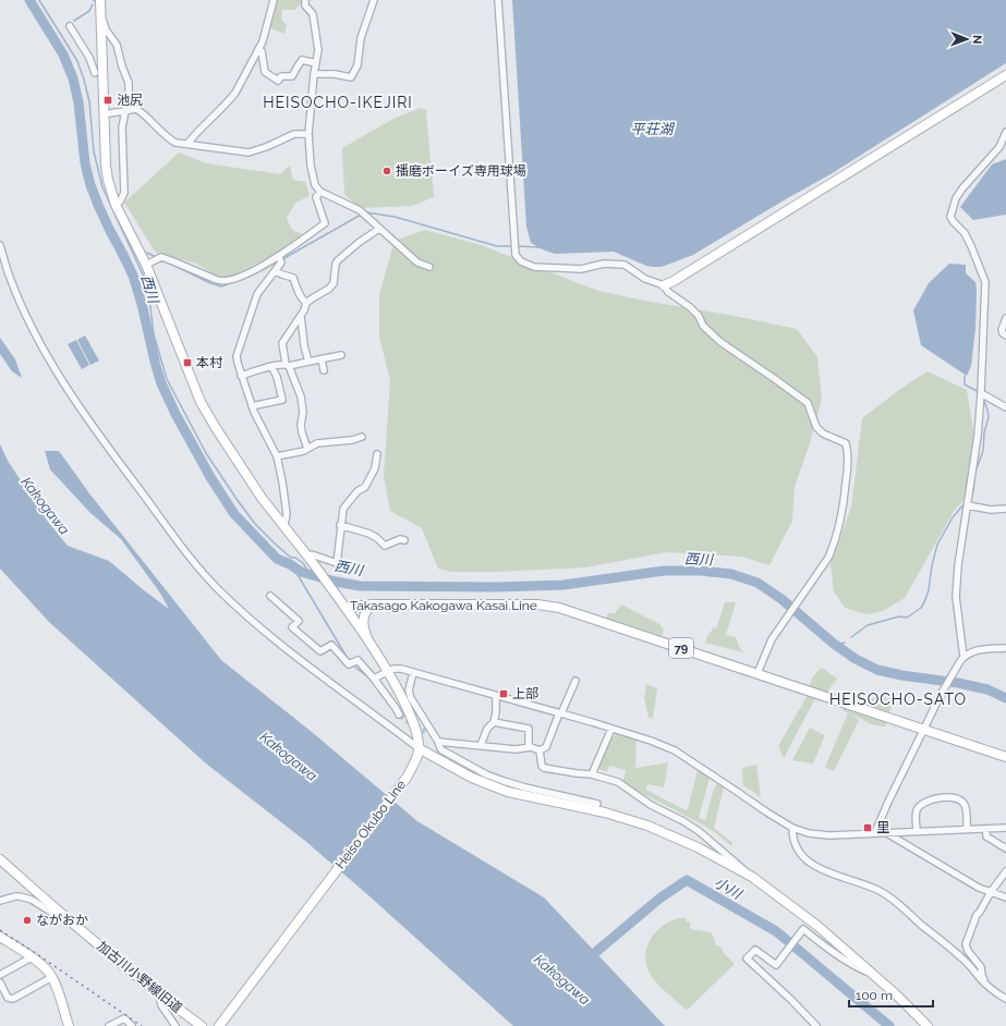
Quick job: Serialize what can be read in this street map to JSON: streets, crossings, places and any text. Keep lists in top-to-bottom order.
{
  "streets": {
    "main road": [
      "Takasago Kakogawa Kasai Line",
      "79",
      "Heiso Okubo Line",
      "加古川小野線旧道"
    ]
  },
  "districts": ["HEISOCHO-IKEJIRI", "HEISOCHO-SATO"],
  "water": [
    "平荘湖",
    "西川",
    "Kakogawa",
    "小川"
  ],
  "places": {
    "transit": [
      "池尻",
      "本村",
      "上部",
      "里"
    ],
    "other": ["播磨ボーイズ専用球場", "ながおか"]
  },
  "scale_bar": "100 m",
  "north": "right"
}
